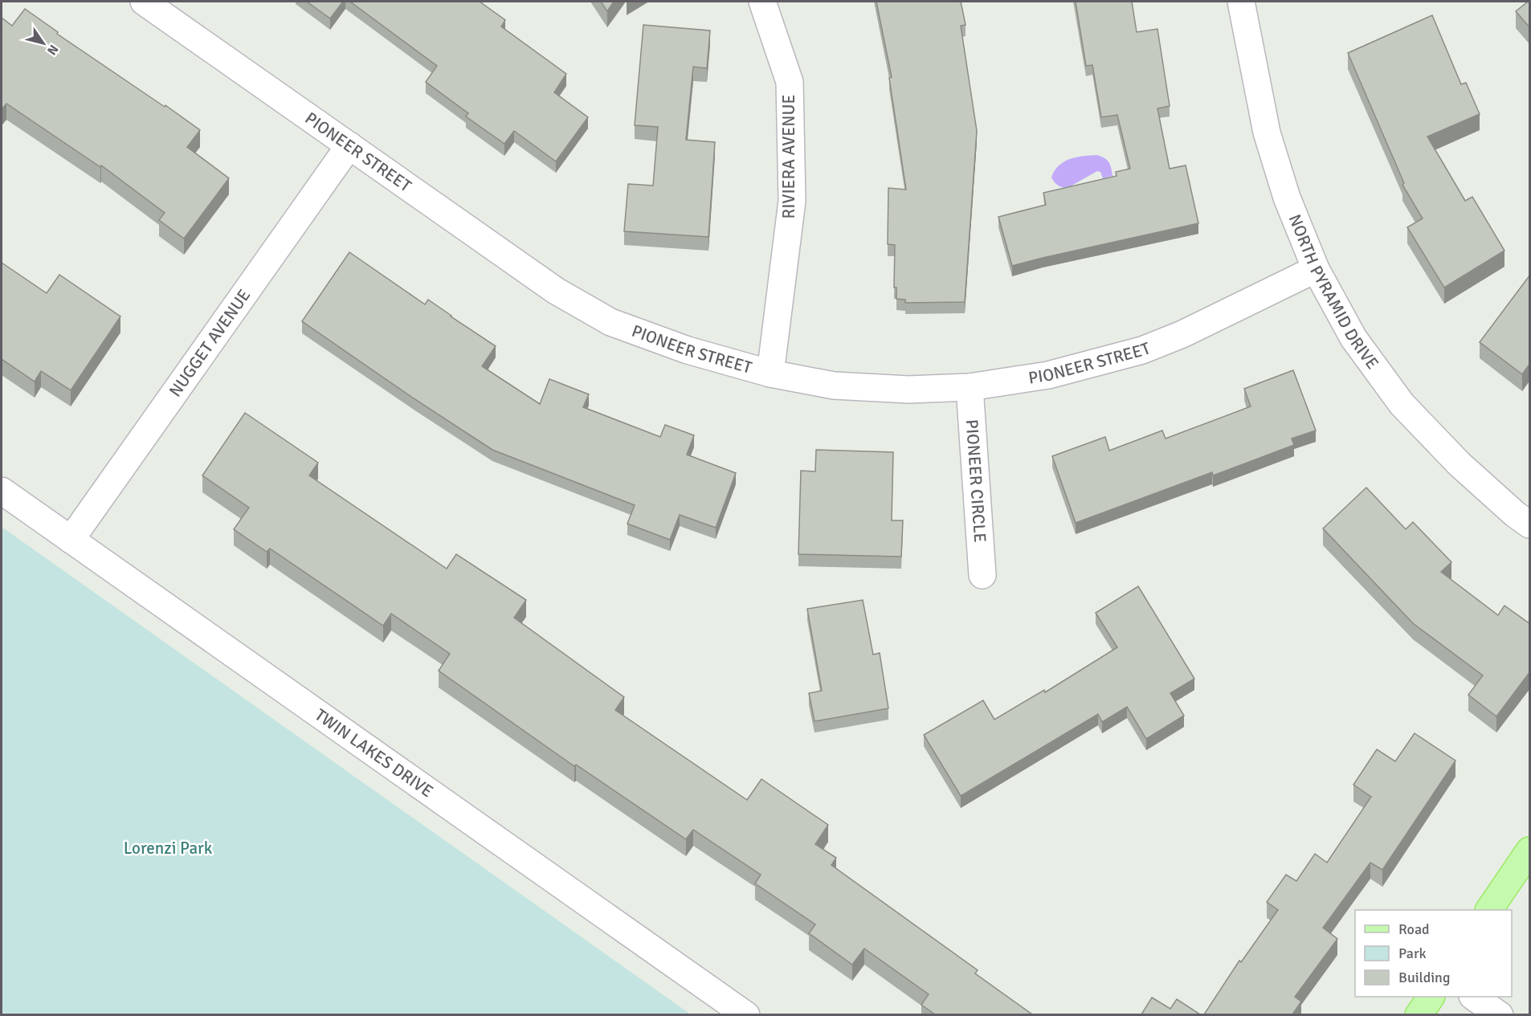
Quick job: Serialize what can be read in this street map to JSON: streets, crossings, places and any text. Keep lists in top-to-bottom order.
{
  "streets": {
    "street": [
      "PIONEER STREET",
      "RIVIERA AVENUE",
      "NORTH PYRAMID DRIVE",
      "NUGGET AVENUE",
      "PIONEER CIRCLE",
      "TWIN LAKES DRIVE"
    ]
  },
  "crossings": [
    ["PIONEER STREET", "RIVIERA AVENUE"],
    ["PIONEER STREET", "NORTH PYRAMID DRIVE"],
    ["PIONEER STREET", "NUGGET AVENUE"],
    ["PIONEER STREET", "PIONEER CIRCLE"],
    ["NUGGET AVENUE", "TWIN LAKES DRIVE"]
  ],
  "parks": ["Lorenzi Park"],
  "legend": ["Road", "Park", "Building"],
  "north": "bottom right"
}
